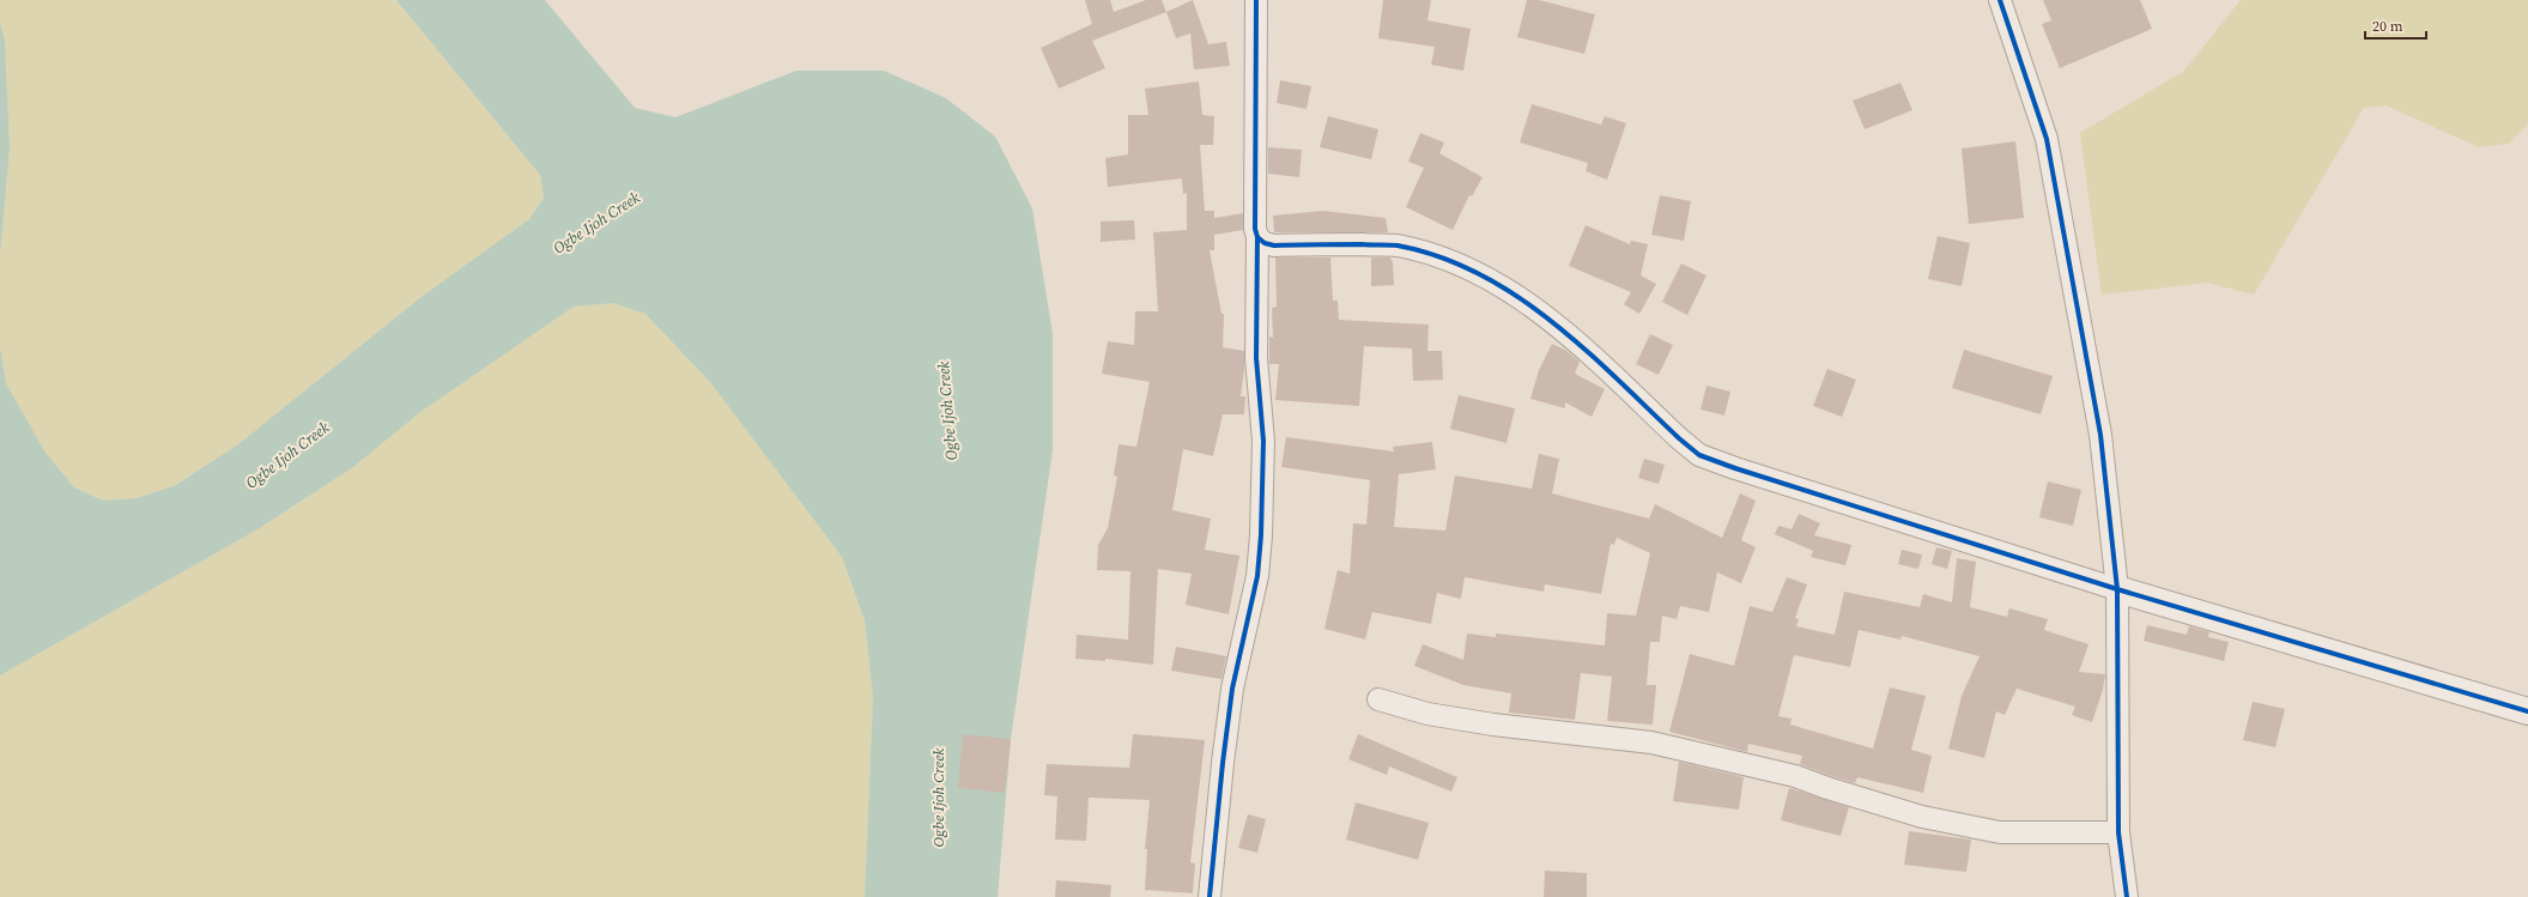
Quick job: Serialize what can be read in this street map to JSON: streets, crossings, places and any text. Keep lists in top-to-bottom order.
{
  "water": ["Ogbe Ijoh Creek"],
  "scale_bar": "20 m"
}
